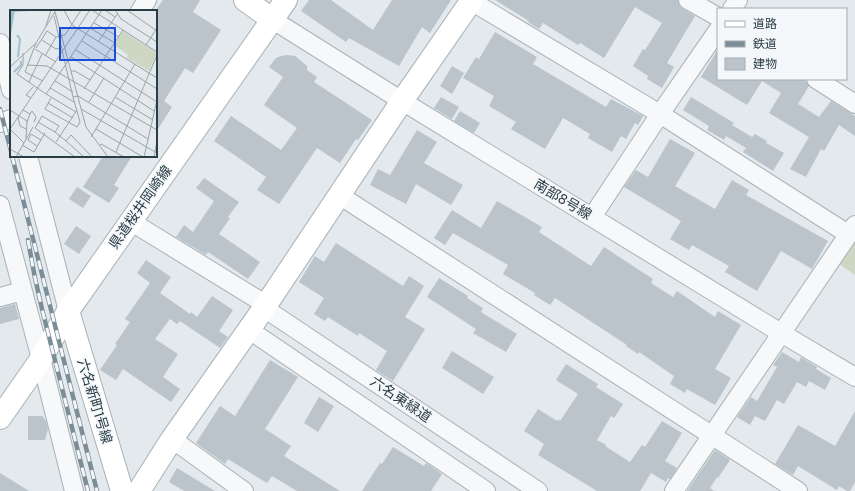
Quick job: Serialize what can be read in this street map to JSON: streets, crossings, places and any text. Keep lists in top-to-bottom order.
{
  "streets": {
    "street": [
      "南部8号線",
      "県道桜井岡崎線",
      "六名東緑道",
      "六名新町1号線"
    ]
  },
  "crossings": [
    ["南部8号線", "県道桜井岡崎線"],
    ["県道桜井岡崎線", "六名東緑道"],
    ["県道桜井岡崎線", "六名新町1号線"]
  ],
  "legend": ["道路", "鉄道", "建物"]
}
